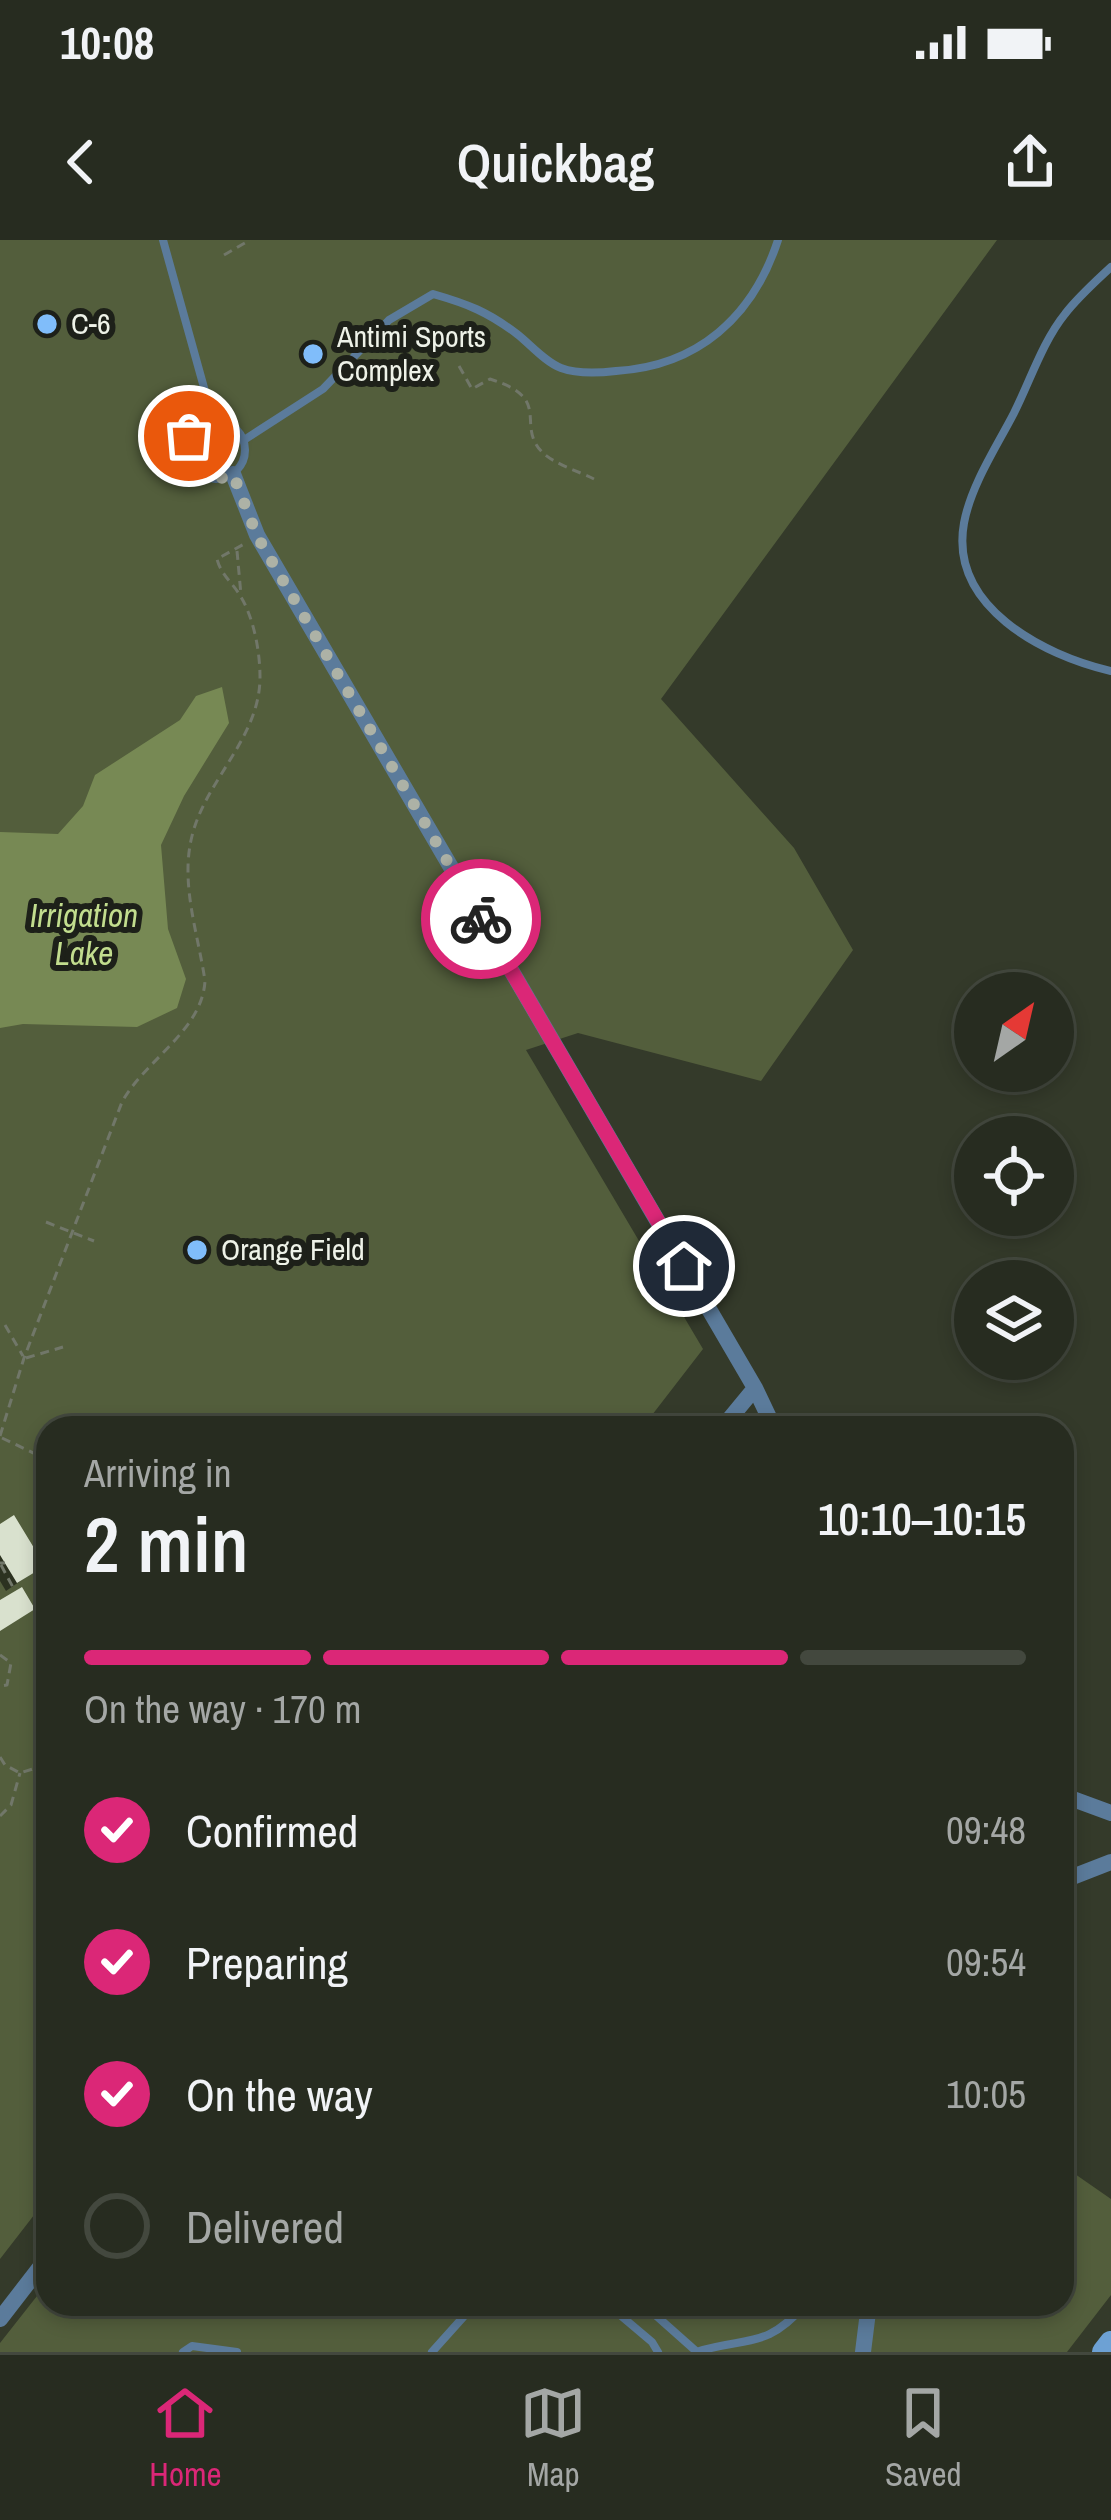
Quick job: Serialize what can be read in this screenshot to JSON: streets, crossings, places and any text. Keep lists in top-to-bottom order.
{
  "water": ["Irrigation Lake"],
  "places": ["C-6", "Antimi Sports Complex", "Orange Field"],
  "north": "top right",
  "page": {
    "status": "10:08",
    "header": "Quickbag",
    "heading": ["2 min", "Arriving in", "10:10–10:15"],
    "bar": "On the way · 170 m",
    "list": [
      ["Confirmed", "09:48"],
      ["Preparing", "09:54"],
      ["On the way", "10:05"],
      "Delivered"
    ],
    "tabs": ["Home", "Map", "Saved"]
  }
}
